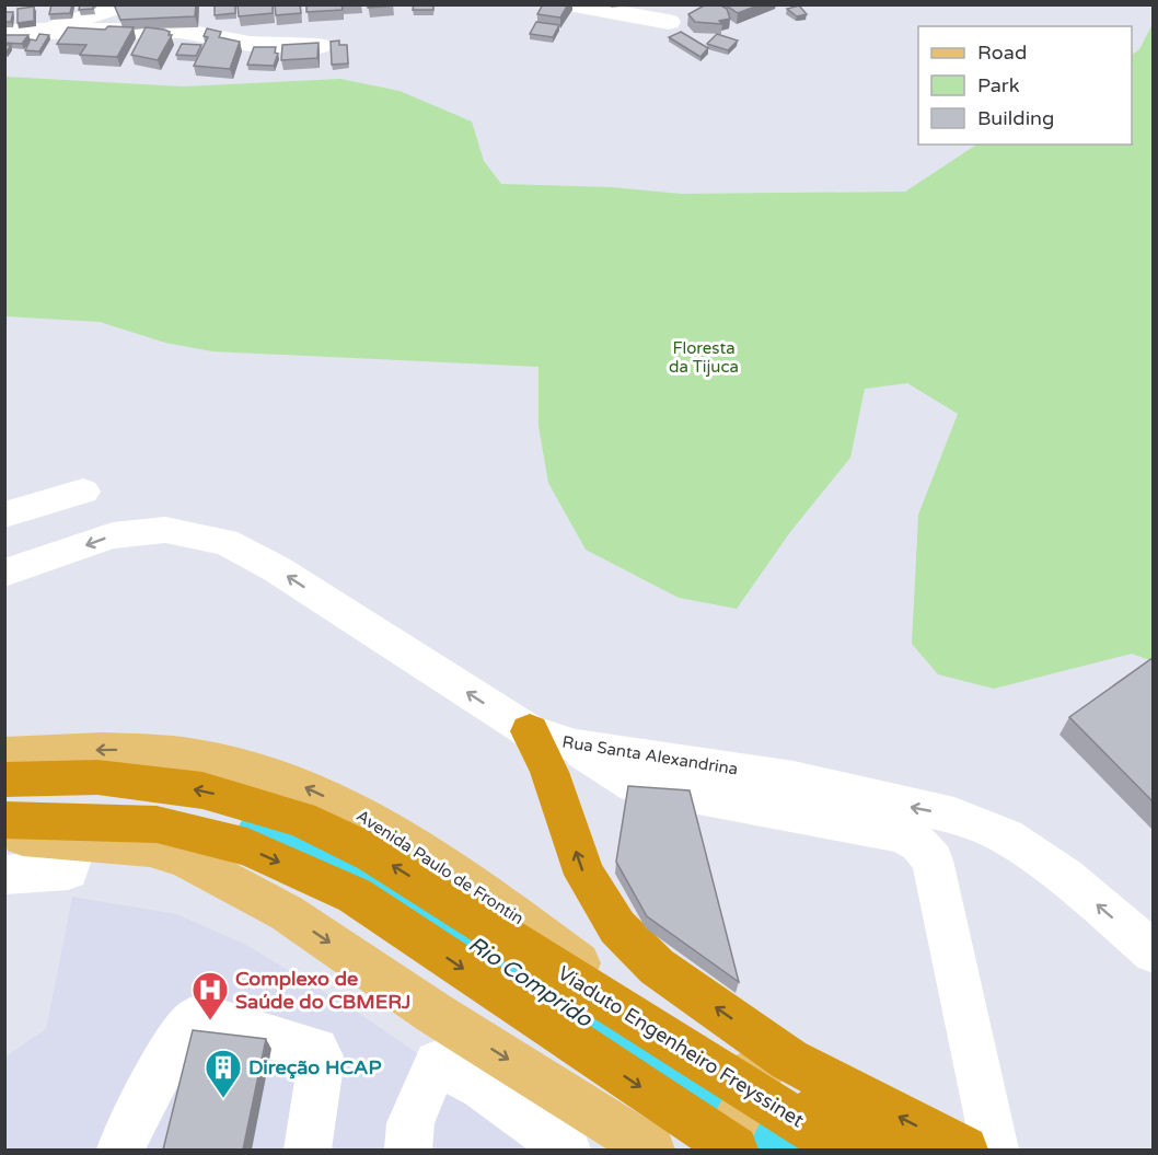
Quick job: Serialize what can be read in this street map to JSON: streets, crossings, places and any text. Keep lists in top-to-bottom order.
{
  "streets": {
    "highway": ["Viaduto Engenheiro Freyssinet"],
    "main road": ["Avenida Paulo de Frontin"],
    "street": ["Rua Santa Alexandrina"]
  },
  "one_way": ["Rua Santa Alexandrina"],
  "water": ["Rio Comprido"],
  "parks": ["Floresta da Tijuca"],
  "places": {
    "hospital": ["Complexo de Saúde do CBMERJ"],
    "building": ["Direção HCAP"]
  },
  "legend": ["Road", "Park", "Building"]
}
